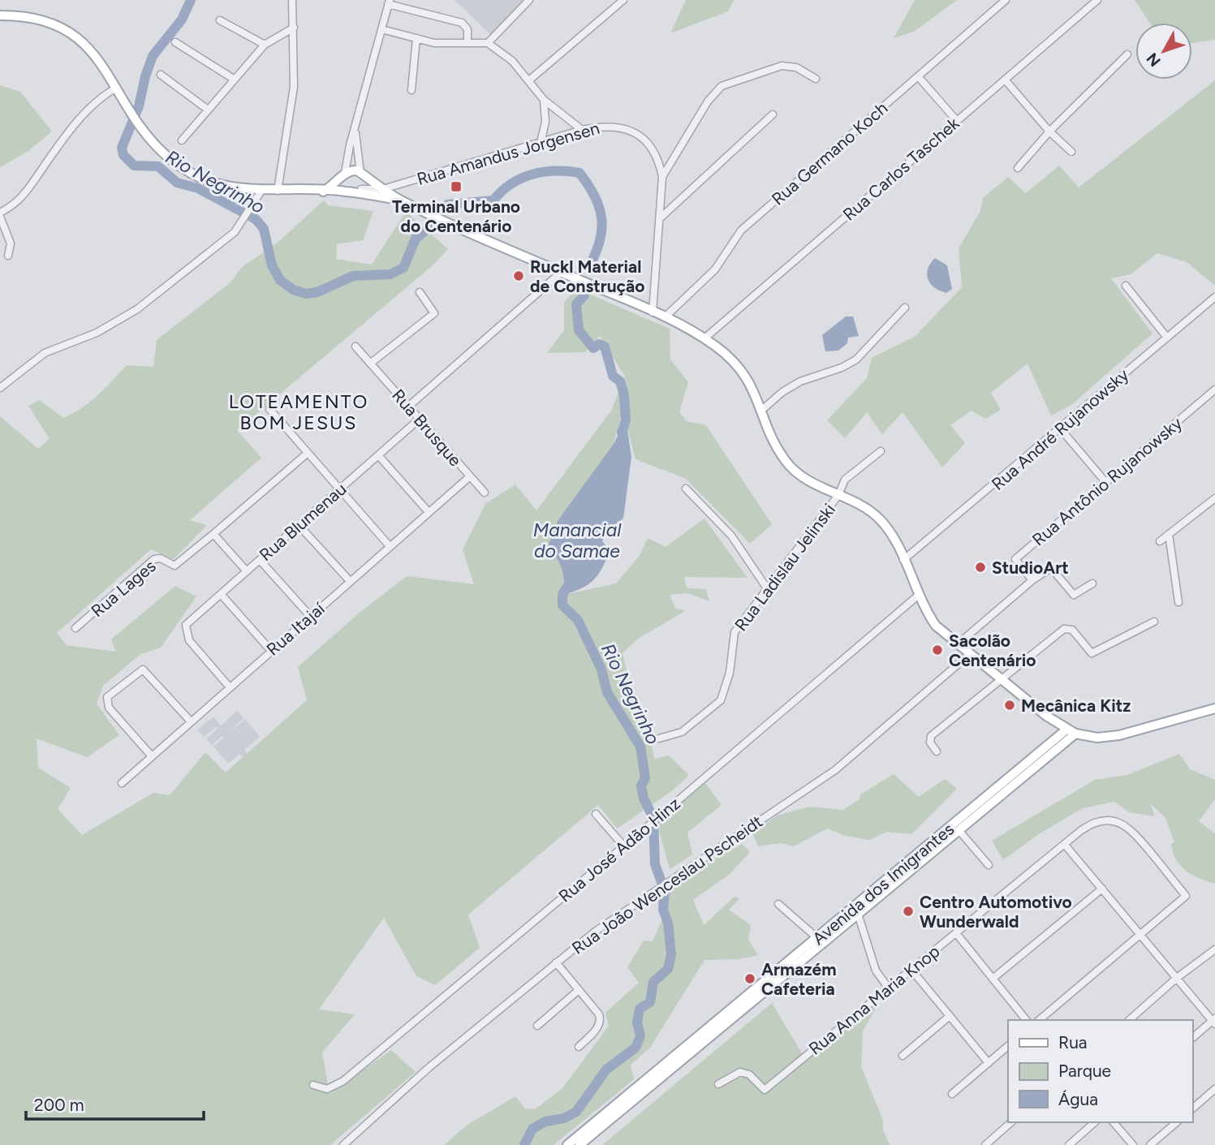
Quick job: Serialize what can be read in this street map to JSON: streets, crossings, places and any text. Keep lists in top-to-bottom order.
{
  "streets": {
    "main road": ["Avenida dos Imigrantes"],
    "street": [
      "Rua Amandus Jorgensen",
      "Rua Germano Koch",
      "Rua Carlos Taschek",
      "Rua Brusque",
      "Rua André Rujanowsky",
      "Rua Antônio Rujanowsky",
      "Rua Blumenau",
      "Rua Ladislau Jelinski",
      "Rua Lages",
      "Rua Itajaí",
      "Rua José Adão Hinz",
      "Rua João Wenceslau Pscheidt",
      "Rua Anna Maria Knop"
    ]
  },
  "crossings": [
    ["Rua Brusque", "Rua Blumenau"],
    ["Rua Brusque", "Rua Itajaí"],
    ["Rua Blumenau", "Rua Itajaí"]
  ],
  "districts": ["LOTEAMENTO BOM JESUS"],
  "water": ["Rio Negrinho", "Manancial do Samae"],
  "places": {
    "transit": ["Terminal Urbano do Centenário"],
    "other": [
      "Ruckl Material de Construção",
      "StudioArt",
      "Sacolão Centenário",
      "Mecânica Kitz",
      "Centro Automotivo Wunderwald",
      "Armazém Cafeteria"
    ]
  },
  "legend": ["Rua", "Parque", "Água"],
  "scale_bar": "200 m",
  "north": "bottom left"
}
